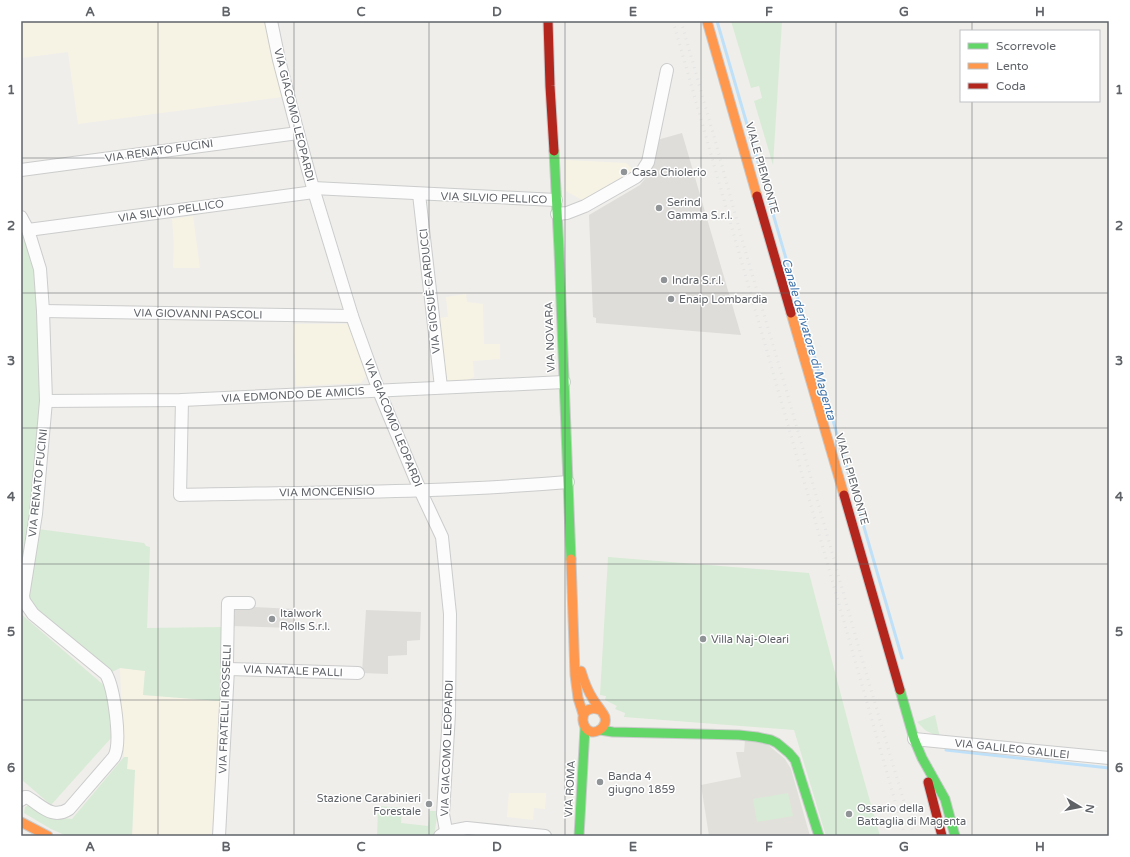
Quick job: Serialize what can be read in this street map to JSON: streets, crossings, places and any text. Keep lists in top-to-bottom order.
{
  "streets": {
    "street": [
      "VIA GIACOMO LEOPARDI",
      "VIA RENATO FUCINI",
      "VIALE PIEMONTE",
      "VIA SILVIO PELLICO",
      "VIA GIOSUÈ CARDUCCI",
      "VIA GIOVANNI PASCOLI",
      "VIA NOVARA",
      "VIA EDMONDO DE AMICIS",
      "VIA MONCENISIO",
      "VIA NATALE PALLI",
      "VIA FRATELLI ROSSELLI",
      "VIA GALILEO GALILEI",
      "VIA ROMA"
    ]
  },
  "crossings": [
    ["VIA GIACOMO LEOPARDI", "VIA RENATO FUCINI"],
    ["VIA GIACOMO LEOPARDI", "VIA SILVIO PELLICO"],
    ["VIA GIACOMO LEOPARDI", "VIA GIOVANNI PASCOLI"],
    ["VIA GIACOMO LEOPARDI", "VIA EDMONDO DE AMICIS"],
    ["VIA GIACOMO LEOPARDI", "VIA MONCENISIO"],
    ["VIA RENATO FUCINI", "VIA SILVIO PELLICO"],
    ["VIA RENATO FUCINI", "VIA GIOVANNI PASCOLI"],
    ["VIA RENATO FUCINI", "VIA EDMONDO DE AMICIS"],
    ["VIALE PIEMONTE", "VIA GALILEO GALILEI"],
    ["VIA SILVIO PELLICO", "VIA GIOSUÈ CARDUCCI"],
    ["VIA SILVIO PELLICO", "VIA NOVARA"],
    ["VIA GIOSUÈ CARDUCCI", "VIA EDMONDO DE AMICIS"],
    ["VIA NOVARA", "VIA EDMONDO DE AMICIS"],
    ["VIA NOVARA", "VIA MONCENISIO"],
    ["VIA NOVARA", "VIA ROMA"],
    ["VIA EDMONDO DE AMICIS", "VIA MONCENISIO"],
    ["VIA NATALE PALLI", "VIA FRATELLI ROSSELLI"]
  ],
  "water": ["Canale derivatore di Magenta"],
  "places": [
    "Casa Chiolerio",
    "Serind Gamma S.r.l.",
    "Indra S.r.l.",
    "Enaip Lombardia",
    "Italwork Rolls S.r.l.",
    "Villa Naj-Oleari",
    "Banda 4 giugno 1859",
    "Stazione Carabinieri Forestale",
    "Ossario della Battaglia di Magenta"
  ],
  "legend": ["Scorrevole", "Lento", "Coda"],
  "north": "right",
  "grid": {
    "columns": [
      "A",
      "B",
      "C",
      "D",
      "E",
      "F",
      "G",
      "H"
    ],
    "rows": [
      "1",
      "2",
      "3",
      "4",
      "5",
      "6"
    ]
  }
}
